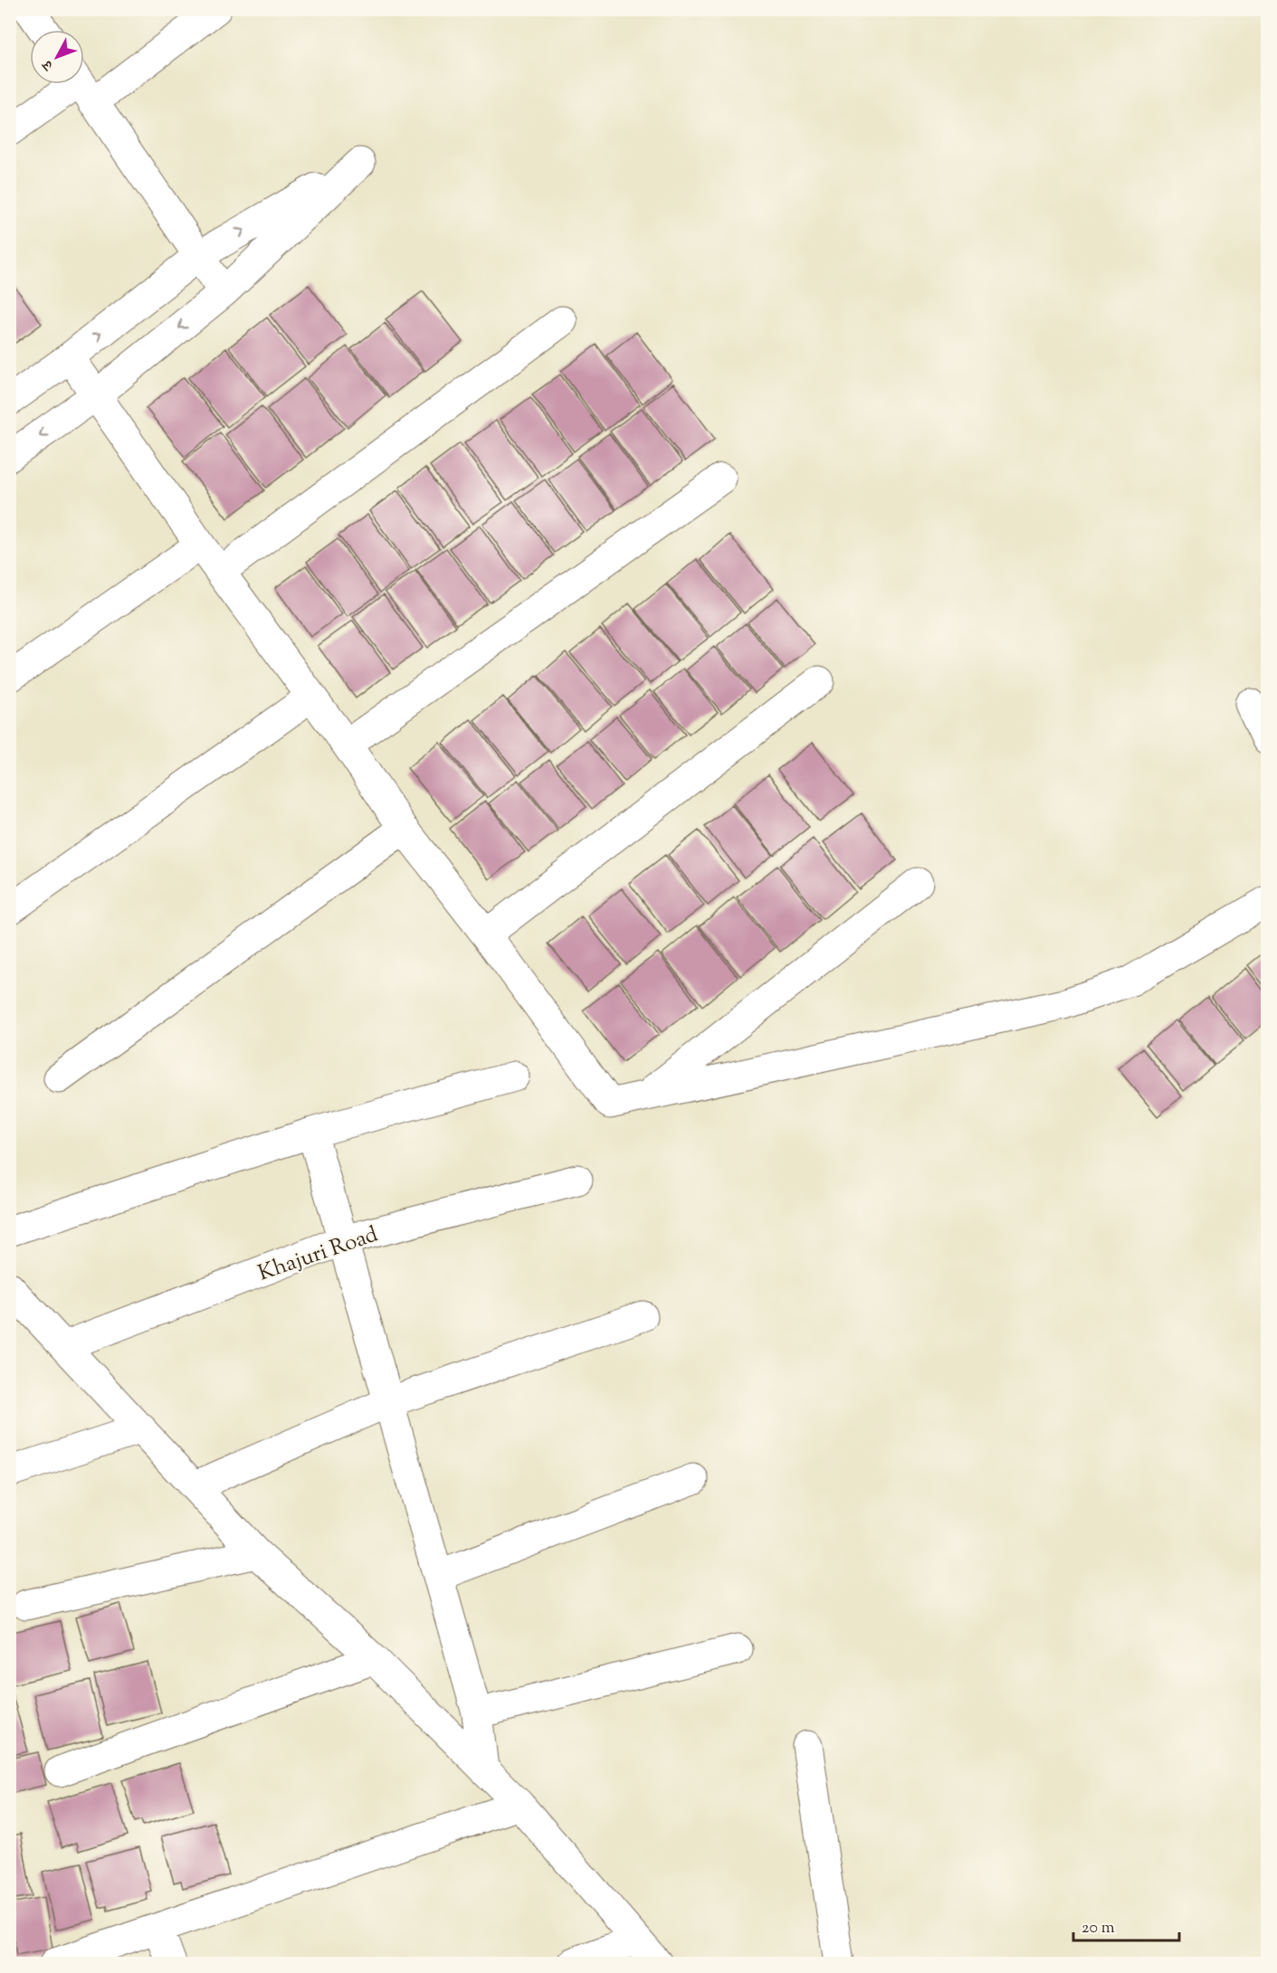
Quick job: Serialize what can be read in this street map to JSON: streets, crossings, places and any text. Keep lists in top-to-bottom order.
{
  "streets": {
    "street": ["Khajuri Road"]
  },
  "scale_bar": "20 m",
  "north": "bottom left"
}
